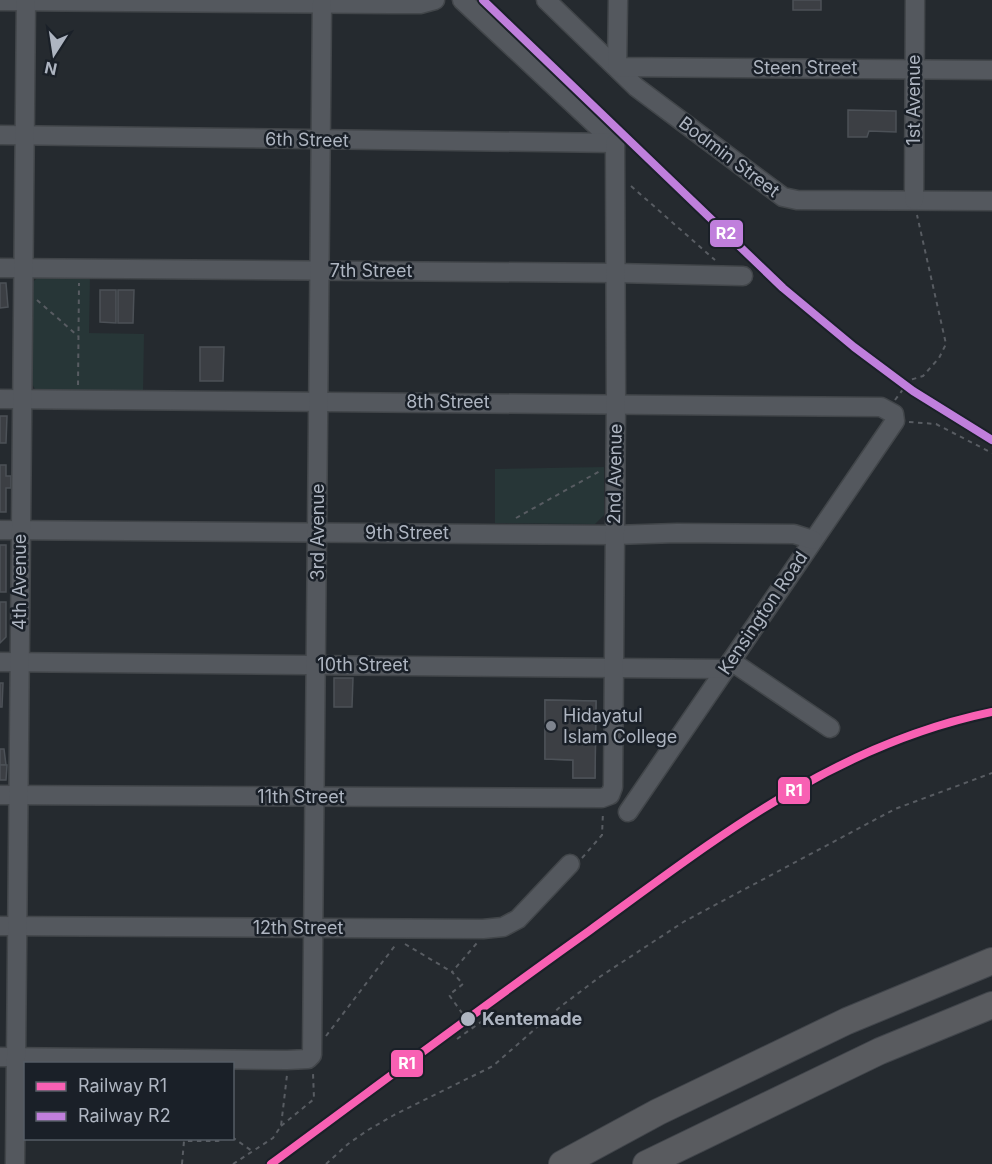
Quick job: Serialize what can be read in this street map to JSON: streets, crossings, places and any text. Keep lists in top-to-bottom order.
{
  "streets": {
    "street": [
      "Steen Street",
      "1st Avenue",
      "6th Street",
      "Bodmin Street",
      "7th Street",
      "8th Street",
      "2nd Avenue",
      "3rd Avenue",
      "9th Street",
      "4th Avenue",
      "Kensington Road",
      "10th Street",
      "11th Street",
      "12th Street"
    ]
  },
  "crossings": [
    ["Steen Street", "1st Avenue"],
    ["Steen Street", "Bodmin Street"],
    ["1st Avenue", "Bodmin Street"],
    ["6th Street", "2nd Avenue"],
    ["6th Street", "3rd Avenue"],
    ["6th Street", "4th Avenue"],
    ["7th Street", "2nd Avenue"],
    ["7th Street", "3rd Avenue"],
    ["7th Street", "4th Avenue"],
    ["8th Street", "2nd Avenue"],
    ["8th Street", "3rd Avenue"],
    ["8th Street", "4th Avenue"],
    ["8th Street", "Kensington Road"],
    ["2nd Avenue", "9th Street"],
    ["2nd Avenue", "10th Street"],
    ["2nd Avenue", "11th Street"],
    ["3rd Avenue", "9th Street"],
    ["3rd Avenue", "10th Street"],
    ["3rd Avenue", "11th Street"],
    ["3rd Avenue", "12th Street"],
    ["9th Street", "4th Avenue"],
    ["9th Street", "Kensington Road"],
    ["4th Avenue", "10th Street"],
    ["4th Avenue", "11th Street"],
    ["4th Avenue", "12th Street"],
    ["Kensington Road", "10th Street"]
  ],
  "places": ["Hidayatul Islam College", "Kentemade"],
  "lines": ["rail line R2", "rail line R1"],
  "legend": ["Railway R1", "Railway R2"],
  "north": "bottom"
}
